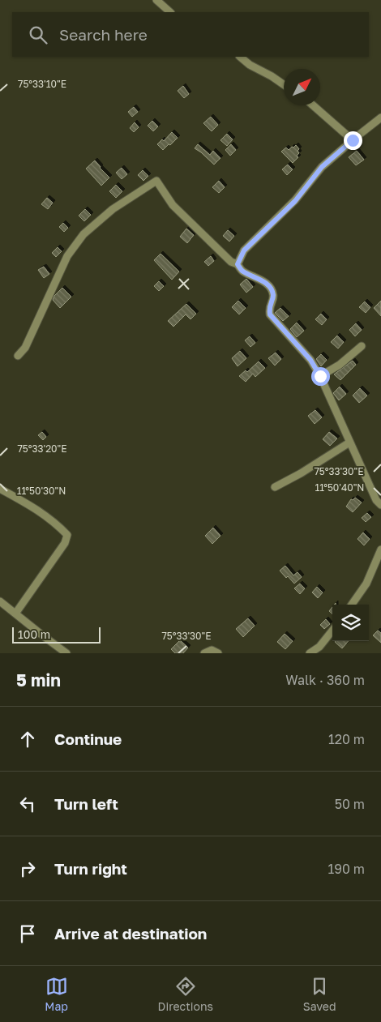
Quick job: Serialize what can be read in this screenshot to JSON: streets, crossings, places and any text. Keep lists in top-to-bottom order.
{
  "scale_bar": "100 m",
  "north": "top right",
  "page": {
    "search": "Search here",
    "scale": "100 m",
    "heading": ["5 min", "Walk · 360 m"],
    "list": [
      ["Continue", "120 m"],
      ["Turn left", "50 m"],
      ["Turn right", "190 m"],
      "Arrive at destination"
    ],
    "nav": ["Map", "Directions", "Saved"]
  },
  "coordinates": [
    "75°33'10\"E",
    "75°33'20\"E",
    "75°33'30\"E",
    "11°50'40\"N",
    "11°50'30\"N"
  ]
}
